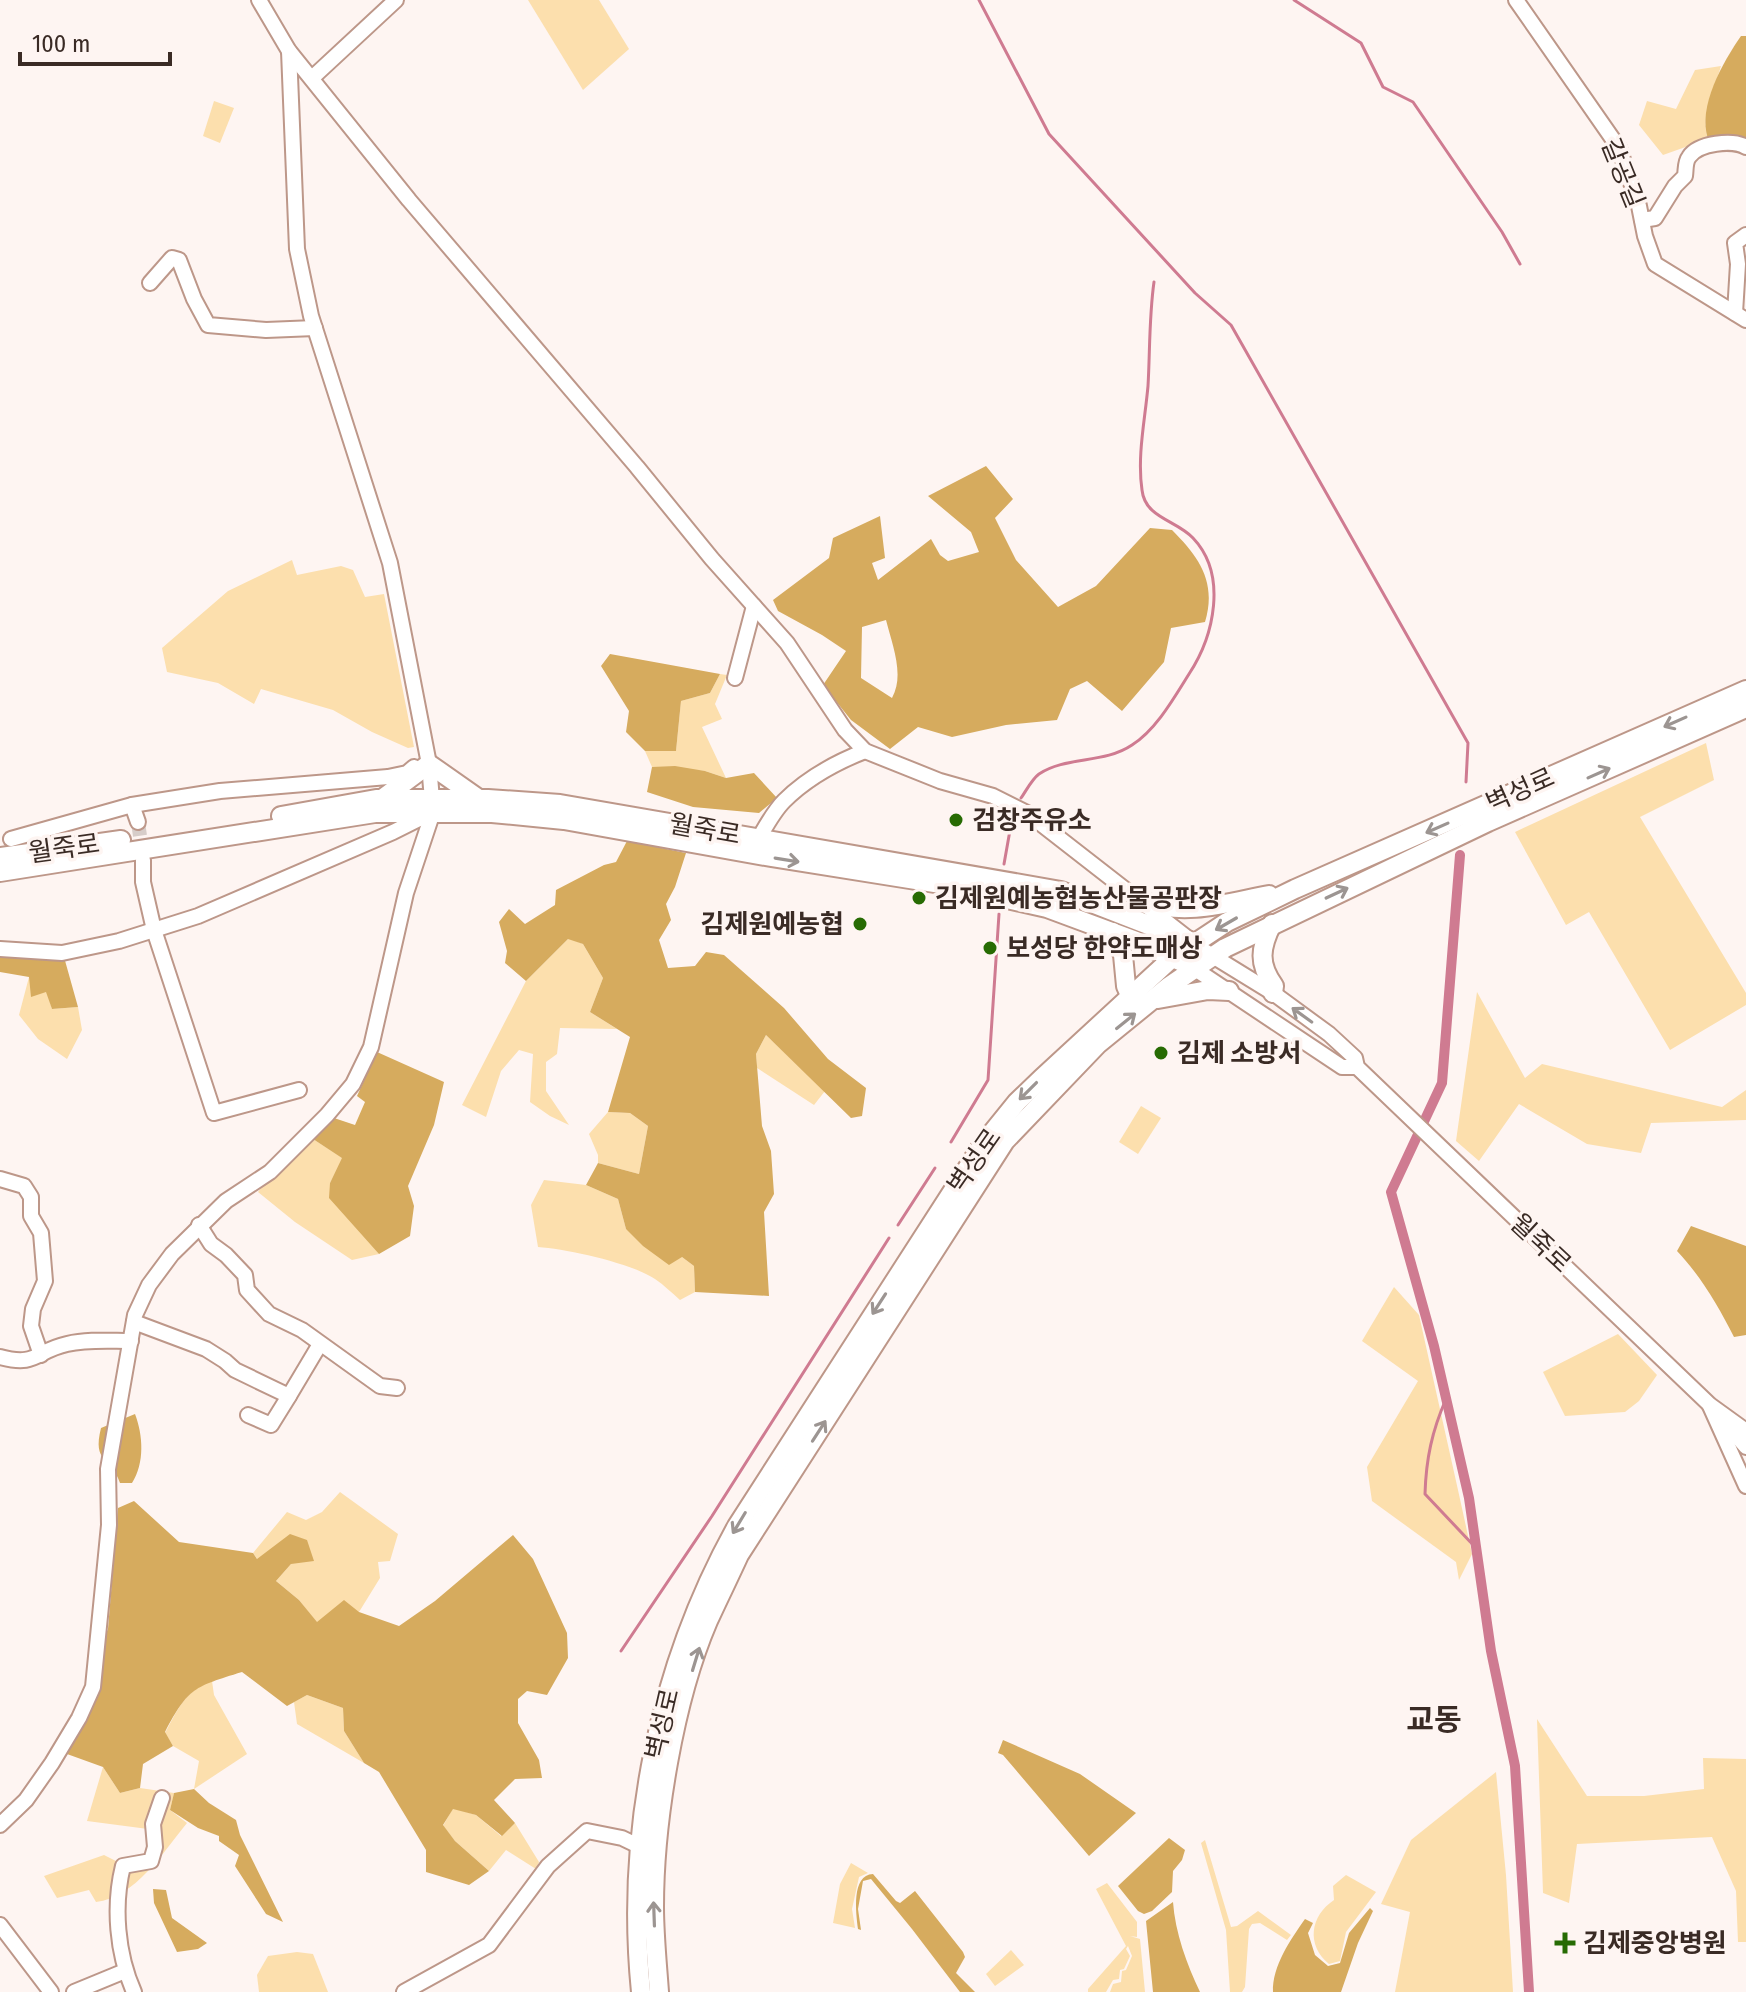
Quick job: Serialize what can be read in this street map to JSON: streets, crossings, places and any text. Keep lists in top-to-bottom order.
{
  "streets": {
    "main road": ["벽성로", "월죽로"],
    "street": ["갈공길"]
  },
  "crossings": [
    ["벽성로", "월죽로"]
  ],
  "districts": ["교동"],
  "places": {
    "other": [
      "검창주유소",
      "김제원예농협농산물공판장",
      "김제원예농협",
      "보성당 한약도매상",
      "김제 소방서"
    ],
    "health": ["김제중앙병원"]
  },
  "scale_bar": "100 m"
}
